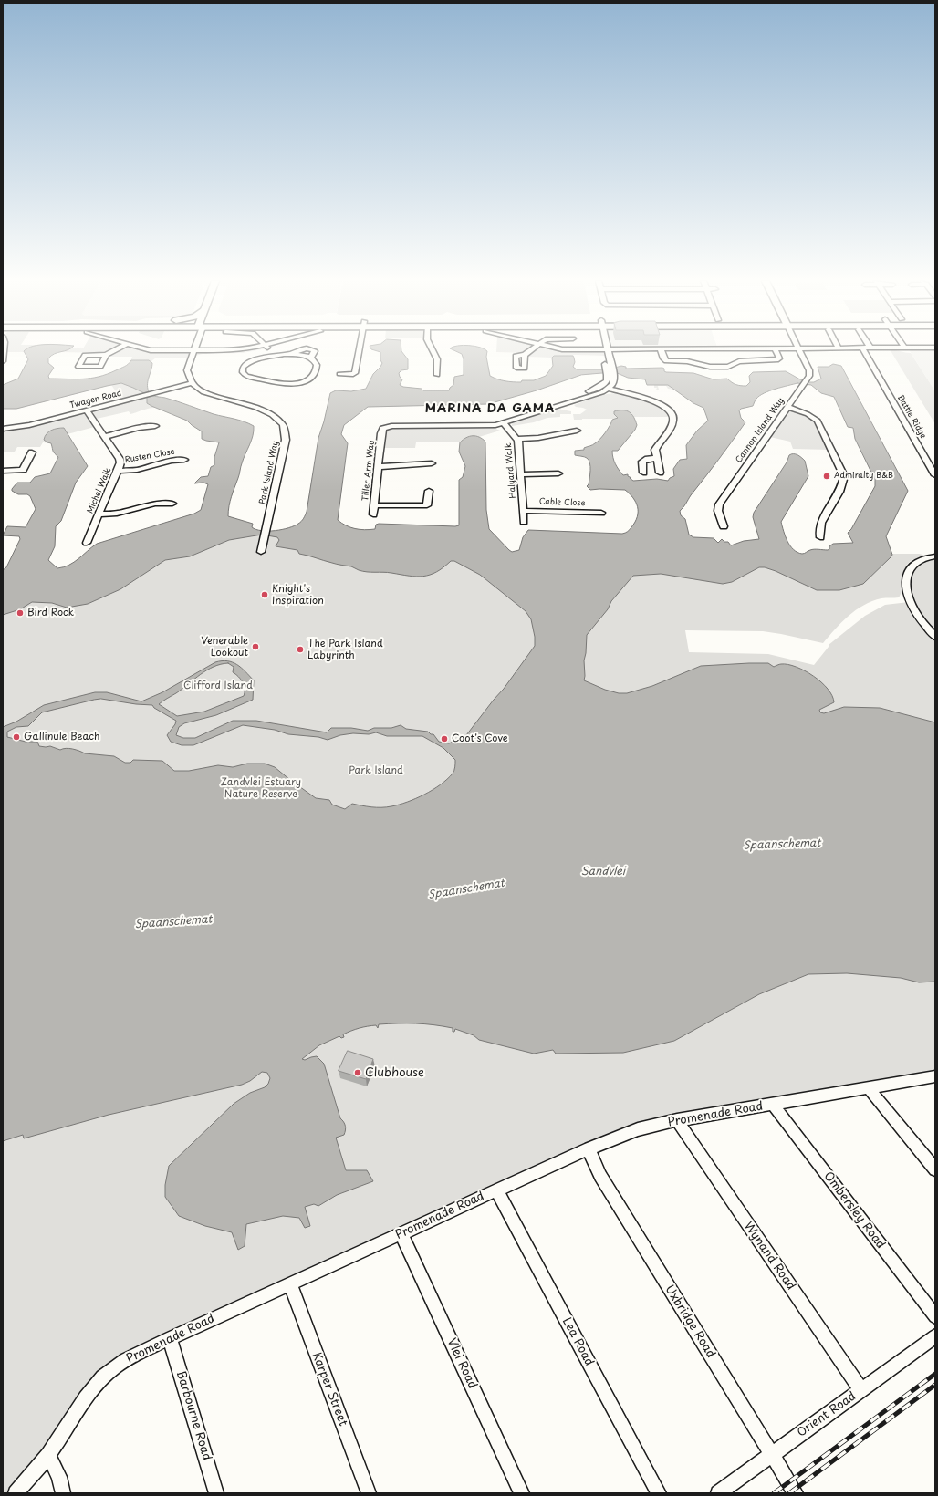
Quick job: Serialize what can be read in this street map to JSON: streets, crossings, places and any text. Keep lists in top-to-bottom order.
{
  "streets": {
    "street": [
      "Twagen Road",
      "Battle Ridge",
      "Cannon Island Way",
      "Rusten Close",
      "Tiller Arm Way",
      "Halyard Walk",
      "Park Island Way",
      "Michel Walk",
      "Cable Close",
      "Promenade Road",
      "Ombersley Road",
      "Wynand Road",
      "Uxbridge Road",
      "Lea Road",
      "Vlei Road",
      "Karper Street",
      "Orient Road",
      "Barbourne Road"
    ]
  },
  "crossings": [
    ["Twagen Road", "Park Island Way"],
    ["Twagen Road", "Michel Walk"],
    ["Rusten Close", "Michel Walk"],
    ["Tiller Arm Way", "Halyard Walk"],
    ["Halyard Walk", "Cable Close"],
    ["Promenade Road", "Ombersley Road"],
    ["Promenade Road", "Wynand Road"],
    ["Promenade Road", "Uxbridge Road"],
    ["Promenade Road", "Lea Road"],
    ["Promenade Road", "Vlei Road"],
    ["Promenade Road", "Karper Street"],
    ["Promenade Road", "Barbourne Road"],
    ["Wynand Road", "Orient Road"],
    ["Uxbridge Road", "Orient Road"]
  ],
  "districts": ["MARINA DA GAMA"],
  "water": ["Spaanschemat", "Sandvlei"],
  "parks": ["Clifford Island", "Park Island", "Zandvlei Estuary Nature Reserve"],
  "places": [
    "Admiralty B&B",
    "Knight's Inspiration",
    "Bird Rock",
    "Venerable Lookout",
    "The Park Island Labyrinth",
    "Gallinule Beach",
    "Coot's Cove",
    "Clubhouse"
  ]
}
